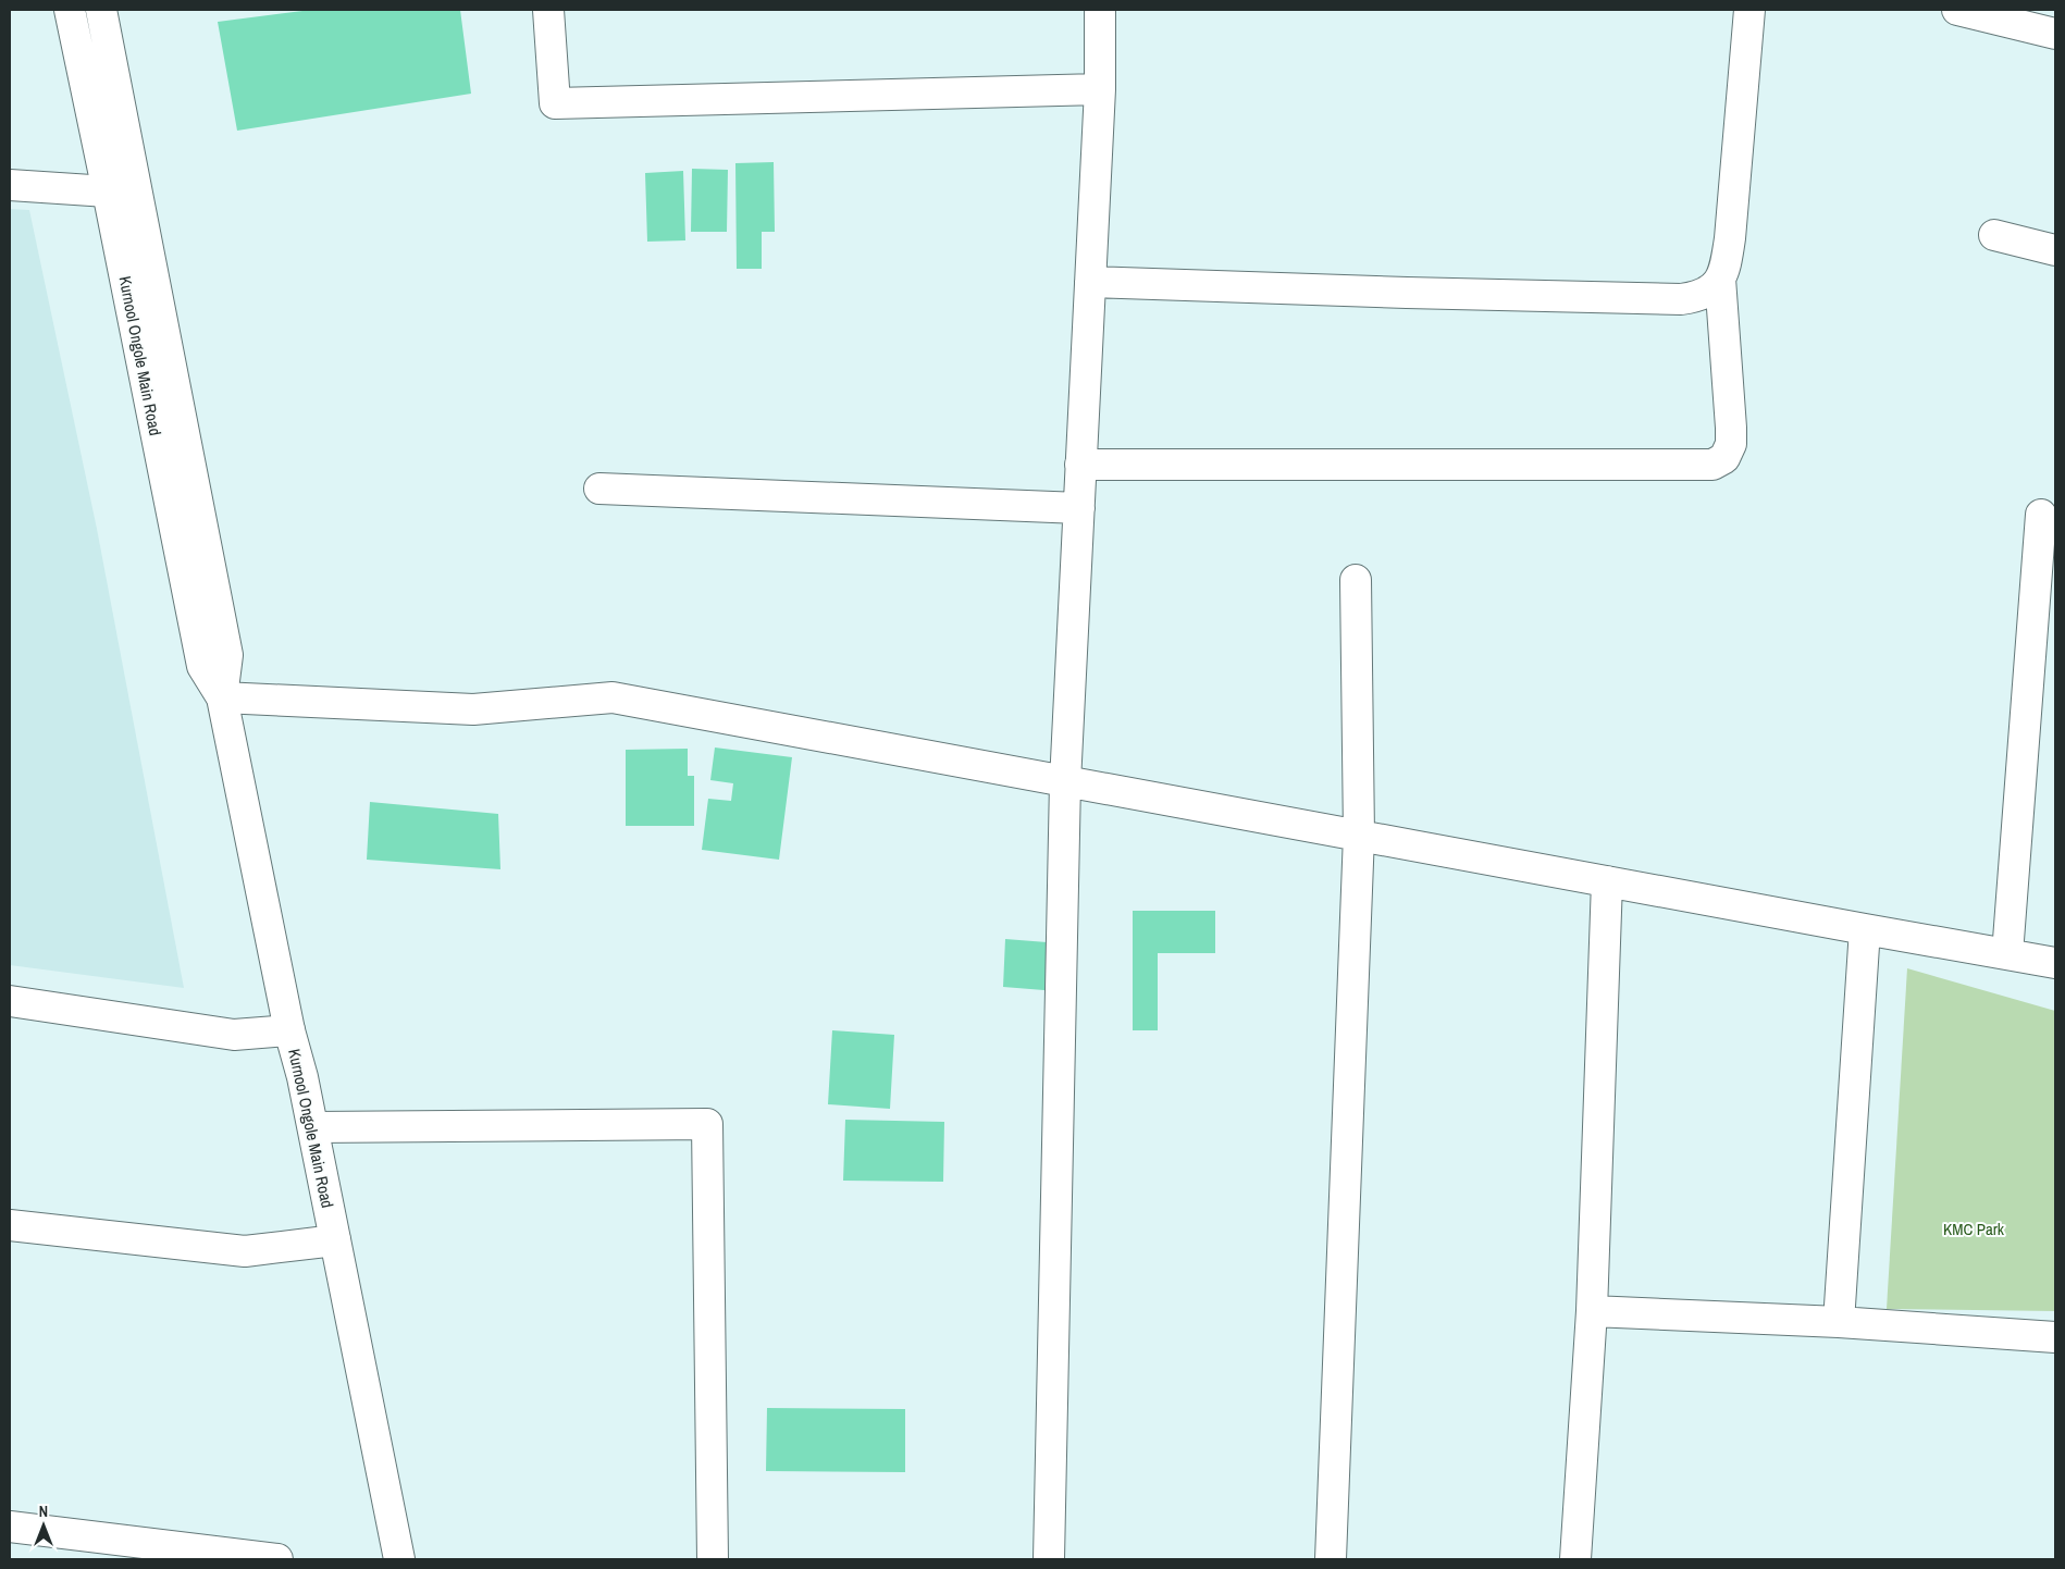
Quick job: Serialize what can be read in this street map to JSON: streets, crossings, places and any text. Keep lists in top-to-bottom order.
{
  "streets": {
    "street": ["Kurnool Ongole Main Road"]
  },
  "parks": ["KMC Park"],
  "north": "top"
}
